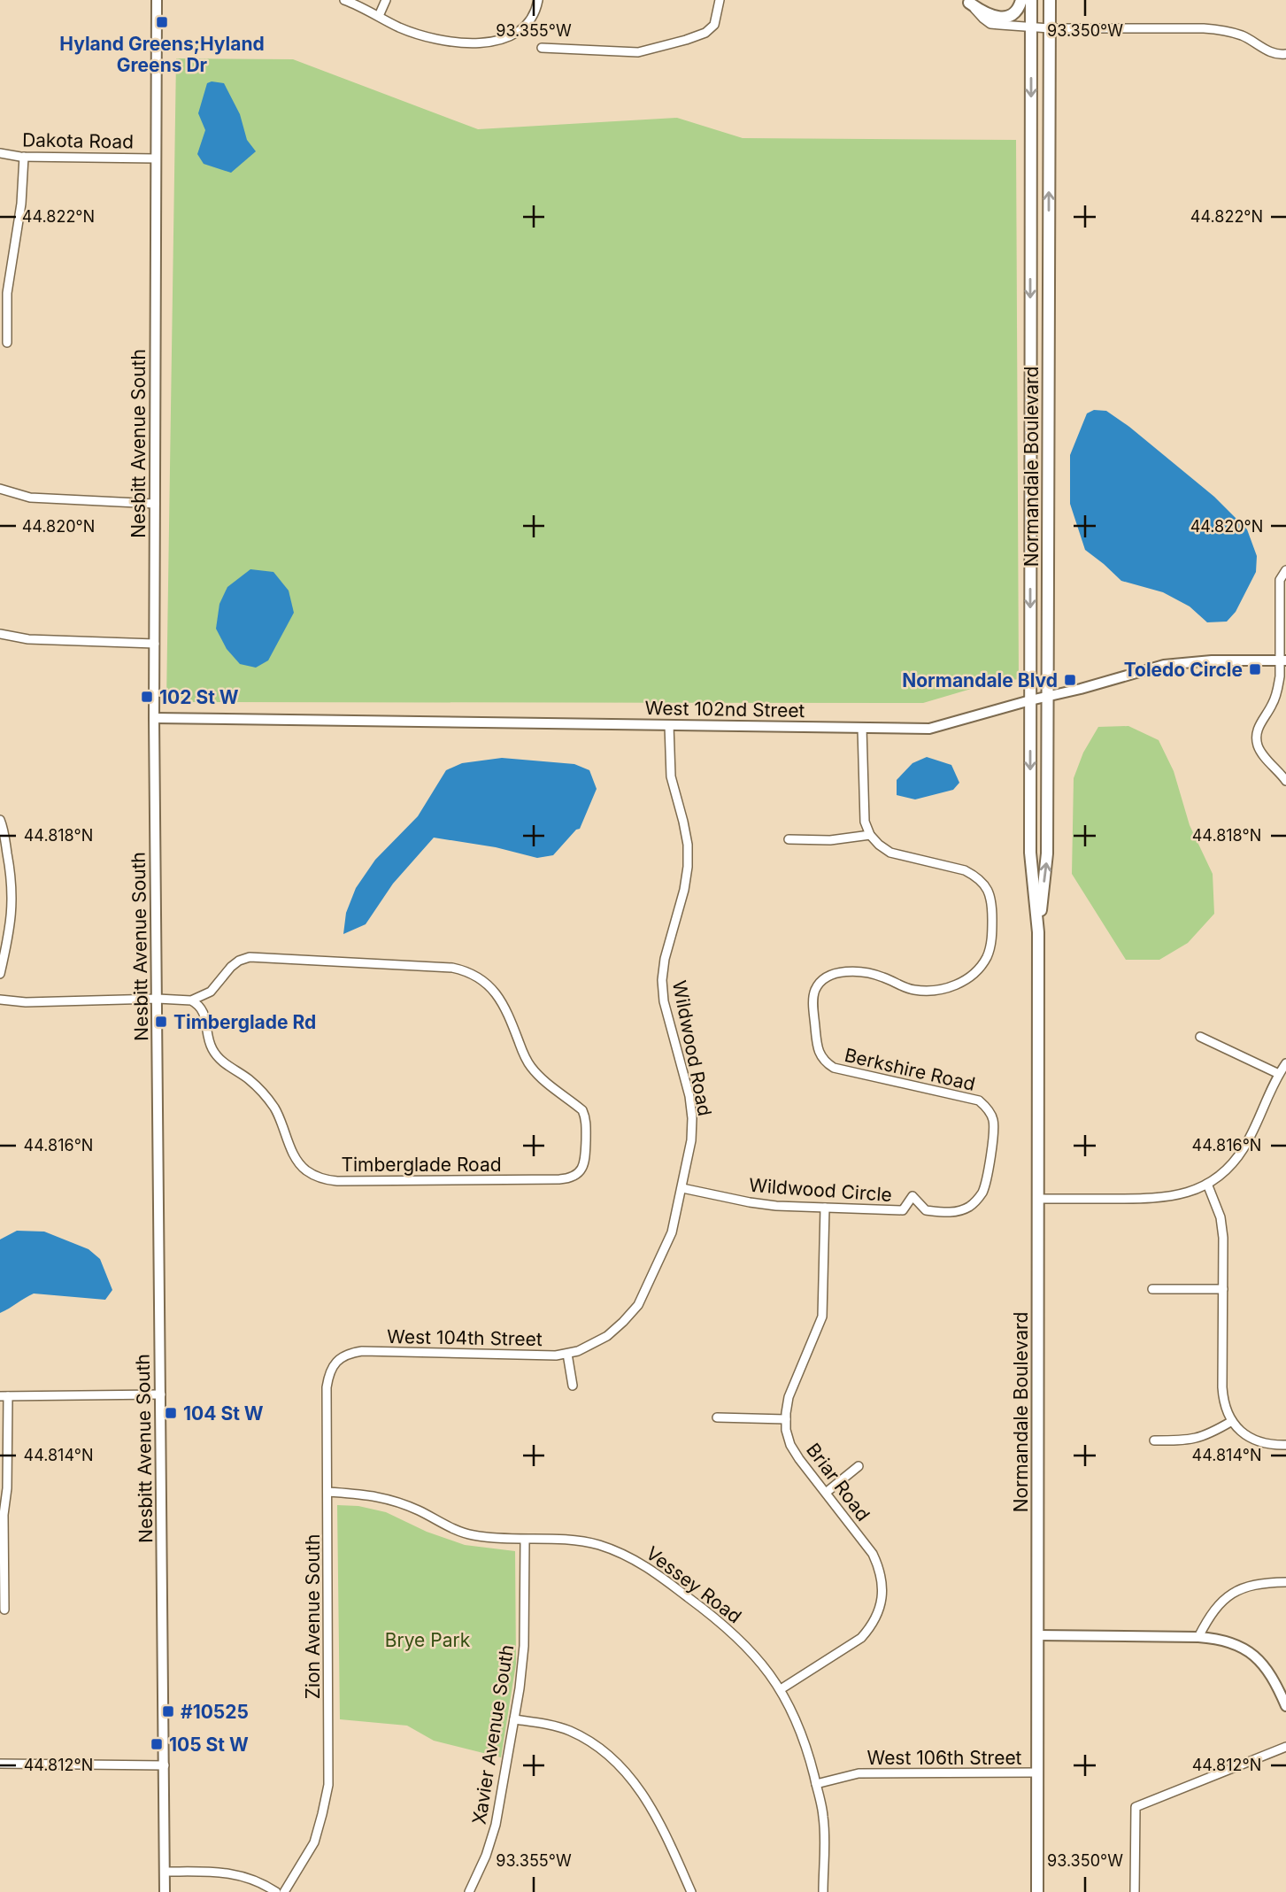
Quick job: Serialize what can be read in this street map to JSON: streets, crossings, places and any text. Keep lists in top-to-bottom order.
{
  "streets": {
    "main road": ["Normandale Boulevard"],
    "street": [
      "Dakota Road",
      "Nesbitt Avenue South",
      "West 102nd Street",
      "Wildwood Road",
      "Berkshire Road",
      "Timberglade Road",
      "Wildwood Circle",
      "West 104th Street",
      "Briar Road",
      "Vessey Road",
      "Zion Avenue South",
      "Xavier Avenue South",
      "West 106th Street"
    ]
  },
  "crossings": [
    ["Dakota Road", "Nesbitt Avenue South"],
    ["Nesbitt Avenue South", "West 102nd Street"],
    ["Normandale Boulevard", "West 102nd Street"],
    ["Normandale Boulevard", "West 106th Street"],
    ["West 102nd Street", "Wildwood Road"],
    ["Wildwood Road", "Wildwood Circle"],
    ["Wildwood Road", "West 104th Street"],
    ["Berkshire Road", "Wildwood Circle"],
    ["Wildwood Circle", "Briar Road"],
    ["West 104th Street", "Zion Avenue South"],
    ["Briar Road", "Vessey Road"],
    ["Vessey Road", "Zion Avenue South"],
    ["Vessey Road", "Xavier Avenue South"],
    ["Vessey Road", "West 106th Street"]
  ],
  "parks": ["Brye Park"],
  "places": {
    "transit": [
      "Hyland Greens;Hyland Greens Dr",
      "Toledo Circle",
      "Normandale Blvd",
      "102 St W",
      "Timberglade Rd",
      "104 St W",
      "#10525",
      "105 St W"
    ]
  },
  "coordinates": [
    "93.355°W",
    "93.350°W",
    "44.822°N",
    "44.820°N",
    "44.818°N",
    "44.816°N",
    "44.814°N",
    "44.812°N"
  ]
}
